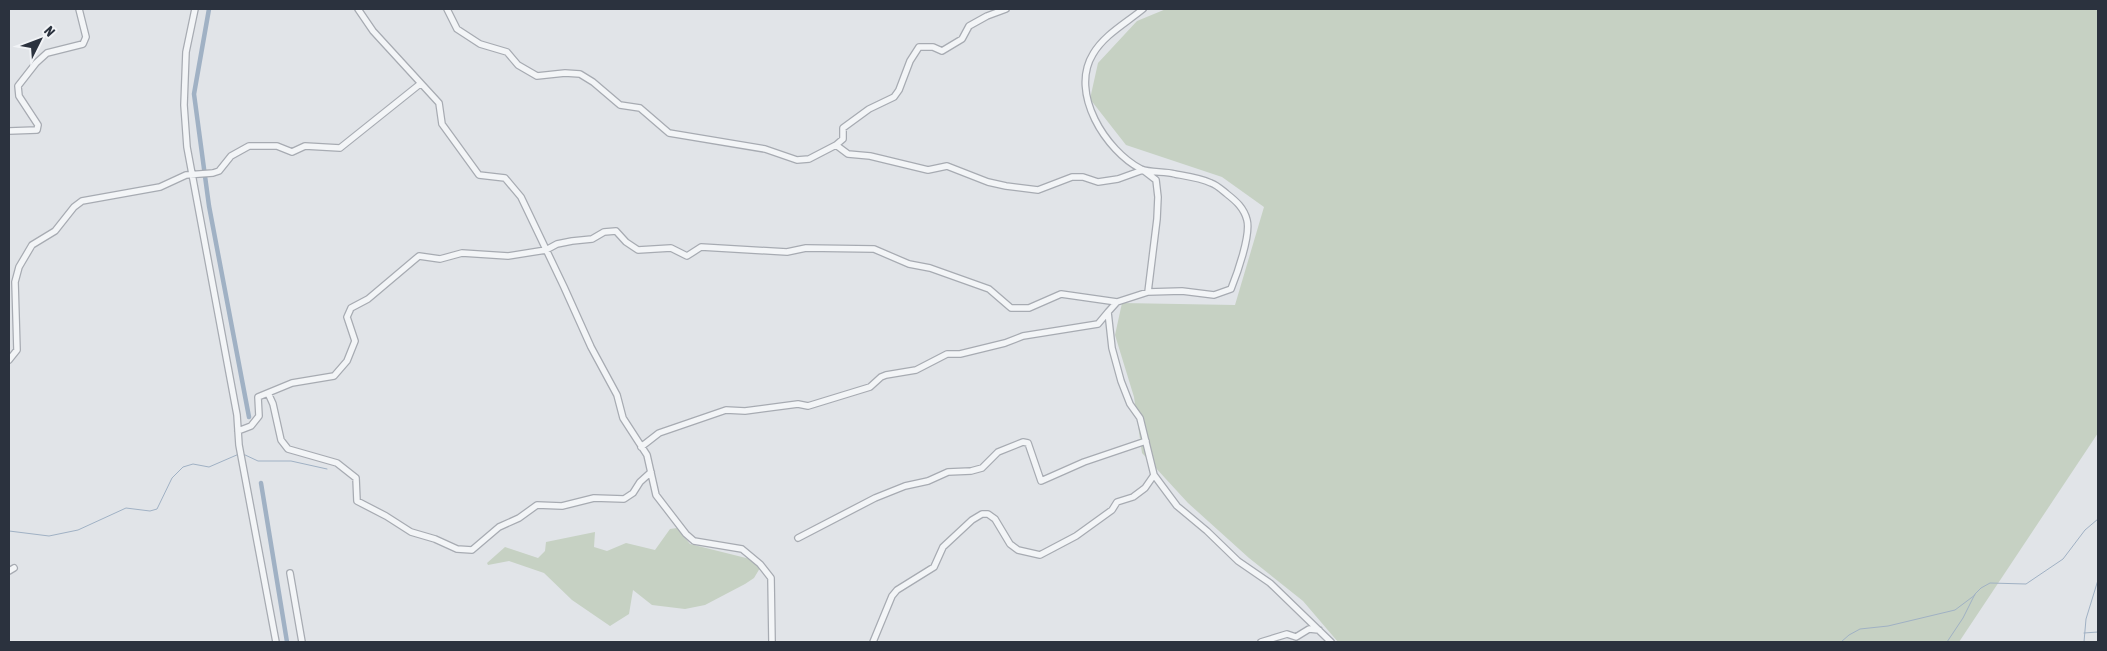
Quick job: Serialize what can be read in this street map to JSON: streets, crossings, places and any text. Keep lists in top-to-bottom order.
{
  "north": "top right"
}
